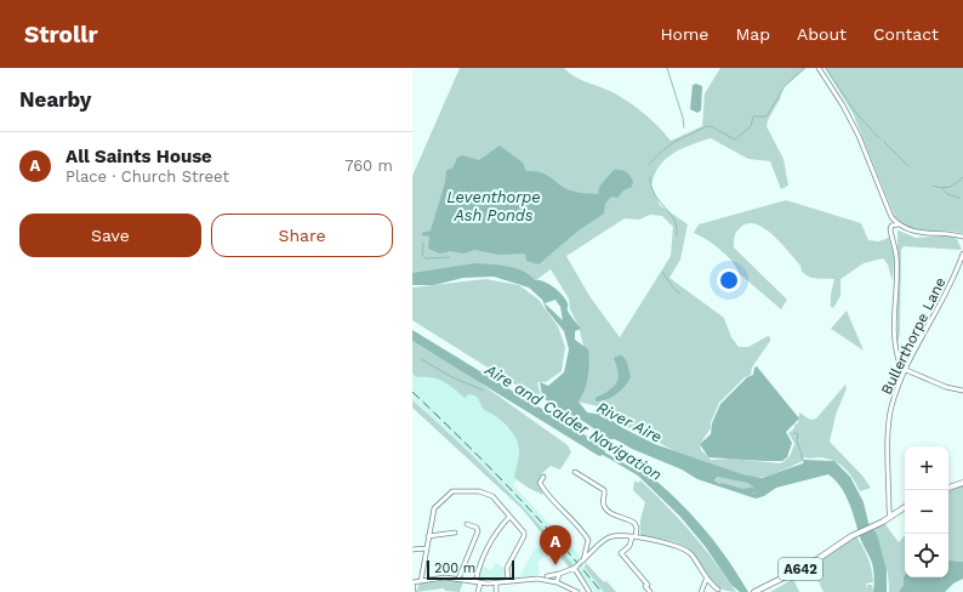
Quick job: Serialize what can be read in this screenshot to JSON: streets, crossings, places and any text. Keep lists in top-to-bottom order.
{
  "streets": {
    "main road": ["A642"],
    "street": ["Bullerthorpe Lane"]
  },
  "crossings": [
    ["Bullerthorpe Lane", "A642"]
  ],
  "water": ["Leventhorpe Ash Ponds", "Aire and Calder Navigation", "River Aire"],
  "scale_bar": "200 m",
  "page": {
    "header": "Strollr",
    "nav": [
      "Home",
      "Map",
      "About",
      "Contact"
    ],
    "heading": "Nearby",
    "list": [
      {
        "mark": "A",
        "name": "All Saints House",
        "note": "Place · Church Street",
        "value": "760 m"
      }
    ],
    "buttons": ["Save", "Share"],
    "map_buttons": ["+", "−"],
    "pins": "A",
    "scale": "200 m"
  }
}
